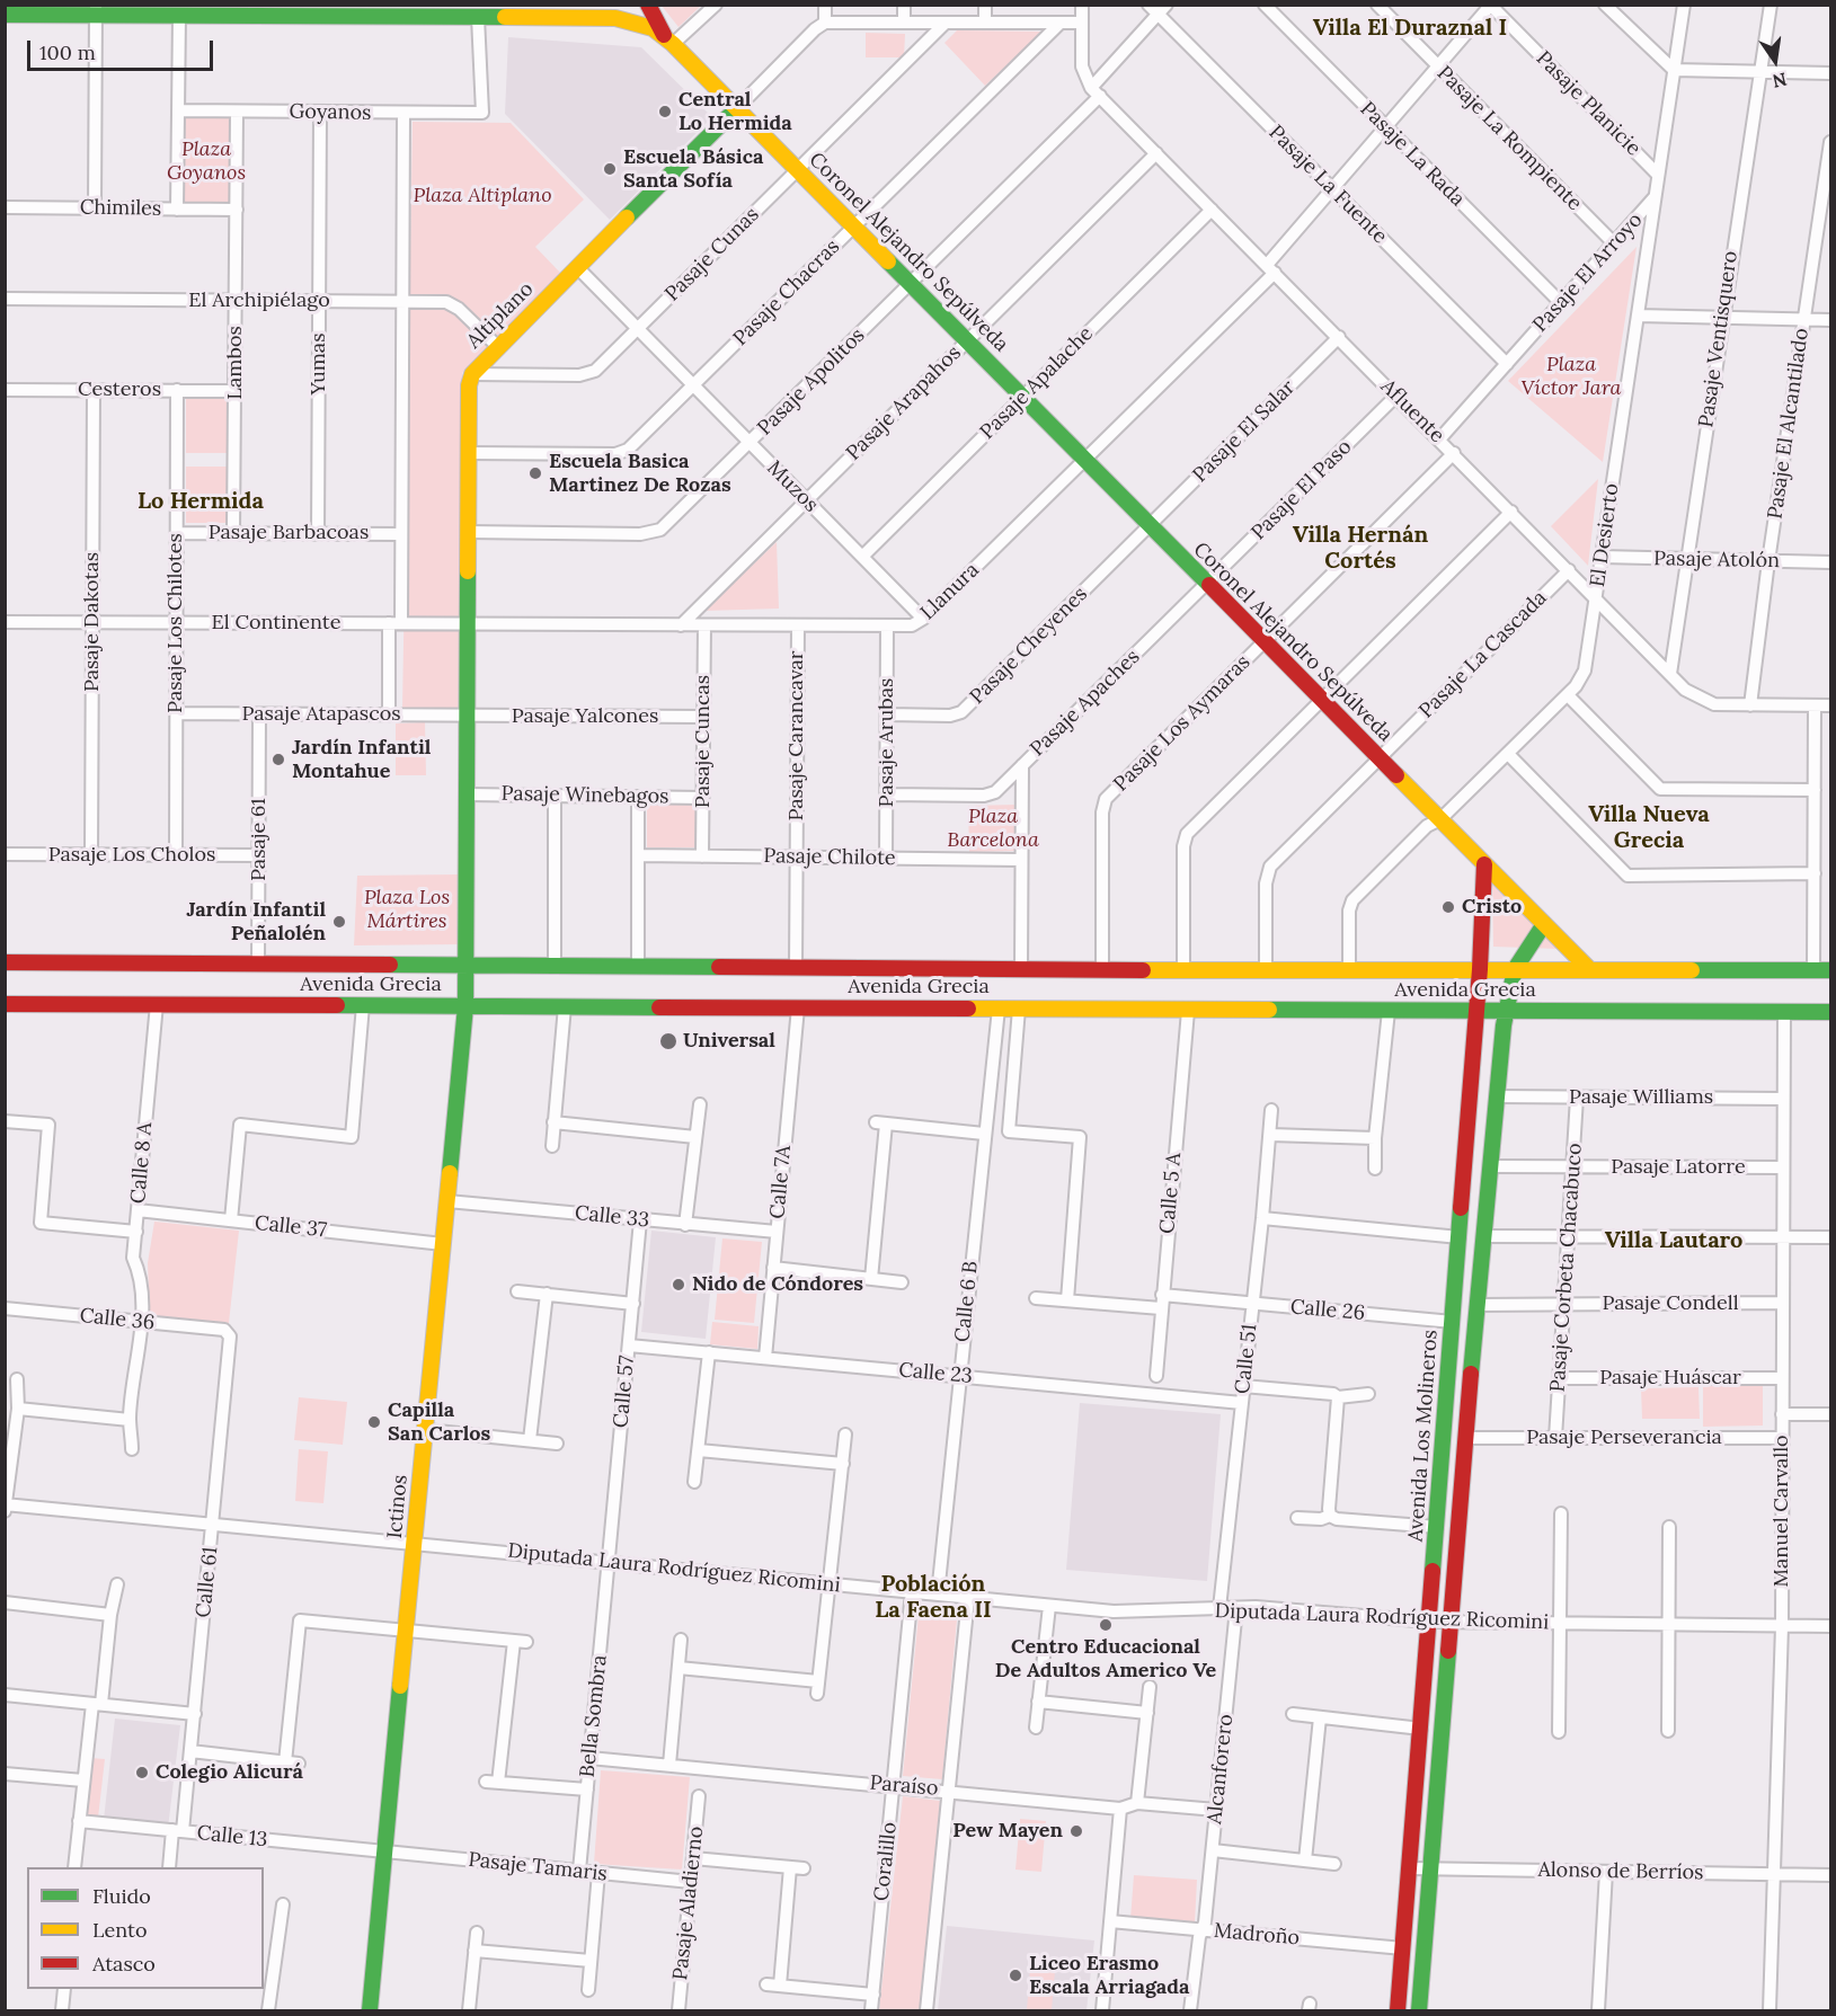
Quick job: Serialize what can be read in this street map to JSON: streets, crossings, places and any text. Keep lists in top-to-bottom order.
{
  "streets": {
    "street": [
      "Pasaje Planicie",
      "Goyanos",
      "Pasaje La Rompiente",
      "Pasaje La Rada",
      "Pasaje La Fuente",
      "Chimiles",
      "Coronel Alejandro Sepúlveda",
      "Pasaje Cunas",
      "Pasaje El Arroyo",
      "Pasaje Chacras",
      "El Archipiélago",
      "Altiplano",
      "Pasaje Ventisquero",
      "Lambos",
      "Yumas",
      "Pasaje Apolitos",
      "Pasaje Apalache",
      "Cesteros",
      "Pasaje Arapahos",
      "Afluente",
      "Pasaje El Alcantilado",
      "Pasaje El Salar",
      "Muzos",
      "Pasaje El Paso",
      "Pasaje Barbacoas",
      "El Desierto",
      "Pasaje Atolón",
      "Llanura",
      "Pasaje Dakotas",
      "Pasaje Los Chilotes",
      "El Continente",
      "Pasaje Cheyenes",
      "Pasaje La Cascada",
      "Pasaje Apaches",
      "Pasaje Atapascos",
      "Pasaje Yalcones",
      "Pasaje Los Aymaras",
      "Pasaje Carancavar",
      "Pasaje Cuncas",
      "Pasaje Arubas",
      "Pasaje Winebagos",
      "Pasaje 61",
      "Pasaje Los Cholos",
      "Pasaje Chilote",
      "Avenida Grecia",
      "Pasaje Williams",
      "Calle 8 A",
      "Pasaje Latorre",
      "Calle 7A",
      "Calle 5 A",
      "Calle 33",
      "Calle 37",
      "Pasaje Corbeta Chacabuco",
      "Calle 6 B",
      "Pasaje Condell",
      "Calle 26",
      "Calle 36",
      "Calle 51",
      "Calle 23",
      "Pasaje Huáscar",
      "Calle 57",
      "Avenida Los Molineros",
      "Pasaje Perseverancia",
      "Ictinos",
      "Manuel Carvallo",
      "Diputada Laura Rodríguez Ricomini",
      "Calle 61",
      "Bella Sombra",
      "Alcanforero",
      "Paraíso",
      "Calle 13",
      "Coralillo",
      "Pasaje Tamaris",
      "Alonso de Berríos",
      "Pasaje Aladierno",
      "Madroño"
    ]
  },
  "crossings": [
    ["Pasaje Planicie", "El Desierto"],
    ["Pasaje Planicie", "Llanura"],
    ["Goyanos", "Coronel Alejandro Sepúlveda"],
    ["Goyanos", "Lambos"],
    ["Goyanos", "Yumas"],
    ["Pasaje La Rompiente", "Pasaje El Arroyo"],
    ["Pasaje La Rompiente", "Llanura"],
    ["Pasaje La Rada", "Pasaje El Arroyo"],
    ["Pasaje La Rada", "Llanura"],
    ["Pasaje La Fuente", "Pasaje El Arroyo"],
    ["Pasaje La Fuente", "Pasaje Apolitos"],
    ["Pasaje La Fuente", "Llanura"],
    ["Chimiles", "Lambos"],
    ["Coronel Alejandro Sepúlveda", "Pasaje Cunas"],
    ["Coronel Alejandro Sepúlveda", "Pasaje Chacras"],
    ["Coronel Alejandro Sepúlveda", "Altiplano"],
    ["Coronel Alejandro Sepúlveda", "Pasaje Apolitos"],
    ["Coronel Alejandro Sepúlveda", "Pasaje Apalache"],
    ["Coronel Alejandro Sepúlveda", "Pasaje Arapahos"],
    ["Coronel Alejandro Sepúlveda", "Pasaje El Salar"],
    ["Coronel Alejandro Sepúlveda", "Pasaje El Paso"],
    ["Coronel Alejandro Sepúlveda", "El Desierto"],
    ["Coronel Alejandro Sepúlveda", "Llanura"],
    ["Coronel Alejandro Sepúlveda", "Pasaje Cheyenes"],
    ["Coronel Alejandro Sepúlveda", "Pasaje La Cascada"],
    ["Coronel Alejandro Sepúlveda", "Pasaje Apaches"],
    ["Coronel Alejandro Sepúlveda", "Pasaje Los Aymaras"],
    ["Coronel Alejandro Sepúlveda", "Avenida Grecia"],
    ["Coronel Alejandro Sepúlveda", "Avenida Los Molineros"],
    ["Pasaje Cunas", "Altiplano"],
    ["Pasaje Cunas", "Muzos"],
    ["Pasaje El Arroyo", "Afluente"],
    ["Pasaje El Arroyo", "El Desierto"],
    ["Pasaje Chacras", "Altiplano"],
    ["Pasaje Chacras", "Muzos"],
    ["El Archipiélago", "Altiplano"],
    ["El Archipiélago", "Lambos"],
    ["El Archipiélago", "Yumas"],
    ["Altiplano", "Pasaje Apolitos"],
    ["Altiplano", "Muzos"],
    ["Altiplano", "Llanura"],
    ["Altiplano", "El Continente"],
    ["Altiplano", "Pasaje Atapascos"],
    ["Altiplano", "Pasaje Yalcones"],
    ["Altiplano", "Pasaje Winebagos"],
    ["Altiplano", "Avenida Grecia"],
    ["Altiplano", "Ictinos"],
    ["Pasaje Ventisquero", "Afluente"],
    ["Pasaje Ventisquero", "Pasaje Atolón"],
    ["Lambos", "Cesteros"],
    ["Lambos", "Pasaje Barbacoas"],
    ["Yumas", "Pasaje Barbacoas"],
    ["Pasaje Apolitos", "Afluente"],
    ["Pasaje Apolitos", "Muzos"],
    ["Pasaje Apalache", "Afluente"],
    ["Pasaje Apalache", "Muzos"],
    ["Cesteros", "Pasaje Dakotas"],
    ["Cesteros", "Pasaje Los Chilotes"],
    ["Pasaje Arapahos", "Afluente"],
    ["Pasaje Arapahos", "Muzos"],
    ["Pasaje Arapahos", "Llanura"],
    ["Afluente", "Pasaje El Alcantilado"],
    ["Afluente", "Pasaje El Salar"],
    ["Afluente", "Pasaje El Paso"],
    ["Afluente", "El Desierto"],
    ["Afluente", "Llanura"],
    ["Afluente", "Pasaje La Cascada"],
    ["Pasaje El Alcantilado", "Pasaje Atolón"],
    ["Pasaje El Salar", "Pasaje Cheyenes"],
    ["Muzos", "Llanura"],
    ["Pasaje El Paso", "Pasaje Apaches"],
    ["Pasaje Barbacoas", "Pasaje Los Chilotes"],
    ["El Desierto", "Pasaje Atolón"],
    ["El Desierto", "Avenida Grecia"],
    ["Llanura", "El Continente"],
    ["Llanura", "Pasaje Carancavar"],
    ["Llanura", "Pasaje Cuncas"],
    ["Llanura", "Pasaje Arubas"],
    ["Pasaje Dakotas", "El Continente"],
    ["Pasaje Dakotas", "Pasaje Los Cholos"],
    ["Pasaje Los Chilotes", "El Continente"],
    ["Pasaje Los Chilotes", "Pasaje Atapascos"],
    ["Pasaje Los Chilotes", "Pasaje Los Cholos"],
    ["Pasaje Cheyenes", "Pasaje Arubas"],
    ["Pasaje La Cascada", "Avenida Grecia"],
    ["Pasaje Apaches", "Pasaje Chilote"],
    ["Pasaje Apaches", "Avenida Grecia"],
    ["Pasaje Atapascos", "Pasaje Yalcones"],
    ["Pasaje Atapascos", "Pasaje 61"],
    ["Pasaje Yalcones", "Pasaje Cuncas"],
    ["Pasaje Los Aymaras", "Avenida Grecia"],
    ["Pasaje Carancavar", "Pasaje Chilote"],
    ["Pasaje Carancavar", "Avenida Grecia"],
    ["Pasaje Cuncas", "Pasaje Winebagos"],
    ["Pasaje Cuncas", "Pasaje Chilote"],
    ["Pasaje Arubas", "Pasaje Chilote"],
    ["Pasaje 61", "Pasaje Los Cholos"],
    ["Pasaje 61", "Avenida Grecia"],
    ["Avenida Grecia", "Calle 8 A"],
    ["Avenida Grecia", "Calle 7A"],
    ["Avenida Grecia", "Calle 5 A"],
    ["Avenida Grecia", "Calle 6 B"],
    ["Avenida Grecia", "Avenida Los Molineros"],
    ["Avenida Grecia", "Ictinos"],
    ["Avenida Grecia", "Manuel Carvallo"],
    ["Pasaje Williams", "Pasaje Corbeta Chacabuco"],
    ["Pasaje Williams", "Avenida Los Molineros"],
    ["Pasaje Williams", "Manuel Carvallo"],
    ["Calle 8 A", "Calle 37"],
    ["Calle 8 A", "Calle 36"],
    ["Pasaje Latorre", "Pasaje Corbeta Chacabuco"],
    ["Pasaje Latorre", "Avenida Los Molineros"],
    ["Pasaje Latorre", "Manuel Carvallo"],
    ["Calle 7A", "Calle 33"],
    ["Calle 7A", "Calle 23"],
    ["Calle 5 A", "Calle 26"],
    ["Calle 33", "Calle 57"],
    ["Calle 33", "Ictinos"],
    ["Calle 37", "Ictinos"],
    ["Pasaje Corbeta Chacabuco", "Pasaje Condell"],
    ["Pasaje Corbeta Chacabuco", "Pasaje Huáscar"],
    ["Pasaje Corbeta Chacabuco", "Pasaje Perseverancia"],
    ["Calle 6 B", "Calle 23"],
    ["Calle 6 B", "Diputada Laura Rodríguez Ricomini"],
    ["Pasaje Condell", "Avenida Los Molineros"],
    ["Pasaje Condell", "Manuel Carvallo"],
    ["Calle 26", "Calle 51"],
    ["Calle 26", "Avenida Los Molineros"],
    ["Calle 36", "Calle 61"],
    ["Calle 51", "Calle 23"],
    ["Calle 51", "Diputada Laura Rodríguez Ricomini"],
    ["Calle 23", "Calle 57"],
    ["Pasaje Huáscar", "Manuel Carvallo"],
    ["Calle 57", "Diputada Laura Rodríguez Ricomini"],
    ["Calle 57", "Bella Sombra"],
    ["Avenida Los Molineros", "Pasaje Perseverancia"],
    ["Avenida Los Molineros", "Diputada Laura Rodríguez Ricomini"],
    ["Avenida Los Molineros", "Alonso de Berríos"],
    ["Avenida Los Molineros", "Madroño"],
    ["Pasaje Perseverancia", "Manuel Carvallo"],
    ["Ictinos", "Diputada Laura Rodríguez Ricomini"],
    ["Ictinos", "Calle 13"],
    ["Ictinos", "Pasaje Tamaris"],
    ["Manuel Carvallo", "Diputada Laura Rodríguez Ricomini"],
    ["Manuel Carvallo", "Alonso de Berríos"],
    ["Diputada Laura Rodríguez Ricomini", "Calle 61"],
    ["Diputada Laura Rodríguez Ricomini", "Bella Sombra"],
    ["Diputada Laura Rodríguez Ricomini", "Alcanforero"],
    ["Diputada Laura Rodríguez Ricomini", "Coralillo"],
    ["Calle 61", "Calle 13"],
    ["Bella Sombra", "Paraíso"],
    ["Bella Sombra", "Pasaje Tamaris"],
    ["Alcanforero", "Paraíso"],
    ["Alcanforero", "Madroño"],
    ["Paraíso", "Coralillo"],
    ["Calle 13", "Pasaje Tamaris"],
    ["Pasaje Tamaris", "Pasaje Aladierno"]
  ],
  "districts": [
    "Villa El Duraznal I",
    "Lo Hermida",
    "Villa Hernán Cortés",
    "Villa Nueva Grecia",
    "Villa Lautaro",
    "Población La Faena II"
  ],
  "parks": [
    "Plaza Goyanos",
    "Plaza Altiplano",
    "Plaza Víctor Jara",
    "Plaza Barcelona",
    "Plaza Los Mártires"
  ],
  "places": [
    "Central Lo Hermida",
    "Escuela Básica Santa Sofía",
    "Escuela Basica Martinez De Rozas",
    "Jardín Infantil Montahue",
    "Cristo",
    "Jardín Infantil Peñalolén",
    "Universal",
    "Nido de Cóndores",
    "Capilla San Carlos",
    "Centro Educacional De Adultos Americo Ve",
    "Colegio Alicurá",
    "Pew Mayen",
    "Liceo Erasmo Escala Arriagada"
  ],
  "legend": ["Fluido", "Lento", "Atasco"],
  "scale_bar": "100 m",
  "north": "bottom"
}
